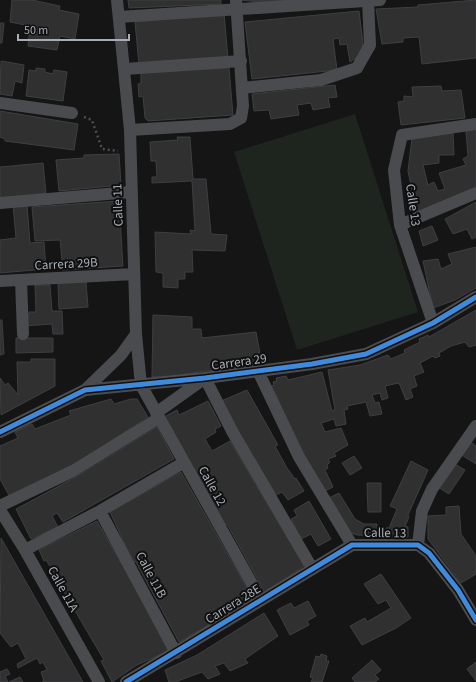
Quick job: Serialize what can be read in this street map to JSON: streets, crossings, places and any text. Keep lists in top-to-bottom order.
{
  "streets": {
    "street": [
      "Calle 11",
      "Calle 13",
      "Carrera 29B",
      "Carrera 29",
      "Calle 12",
      "Calle 11B",
      "Calle 11A",
      "Carrera 28E"
    ]
  },
  "crossings": [
    ["Calle 11", "Carrera 29B"],
    ["Calle 11", "Carrera 29"],
    ["Calle 11", "Calle 12"],
    ["Calle 13", "Carrera 29"],
    ["Calle 13", "Carrera 28E"],
    ["Carrera 29", "Calle 12"],
    ["Calle 12", "Carrera 28E"],
    ["Calle 11B", "Carrera 28E"]
  ],
  "scale_bar": "50 m"
}
